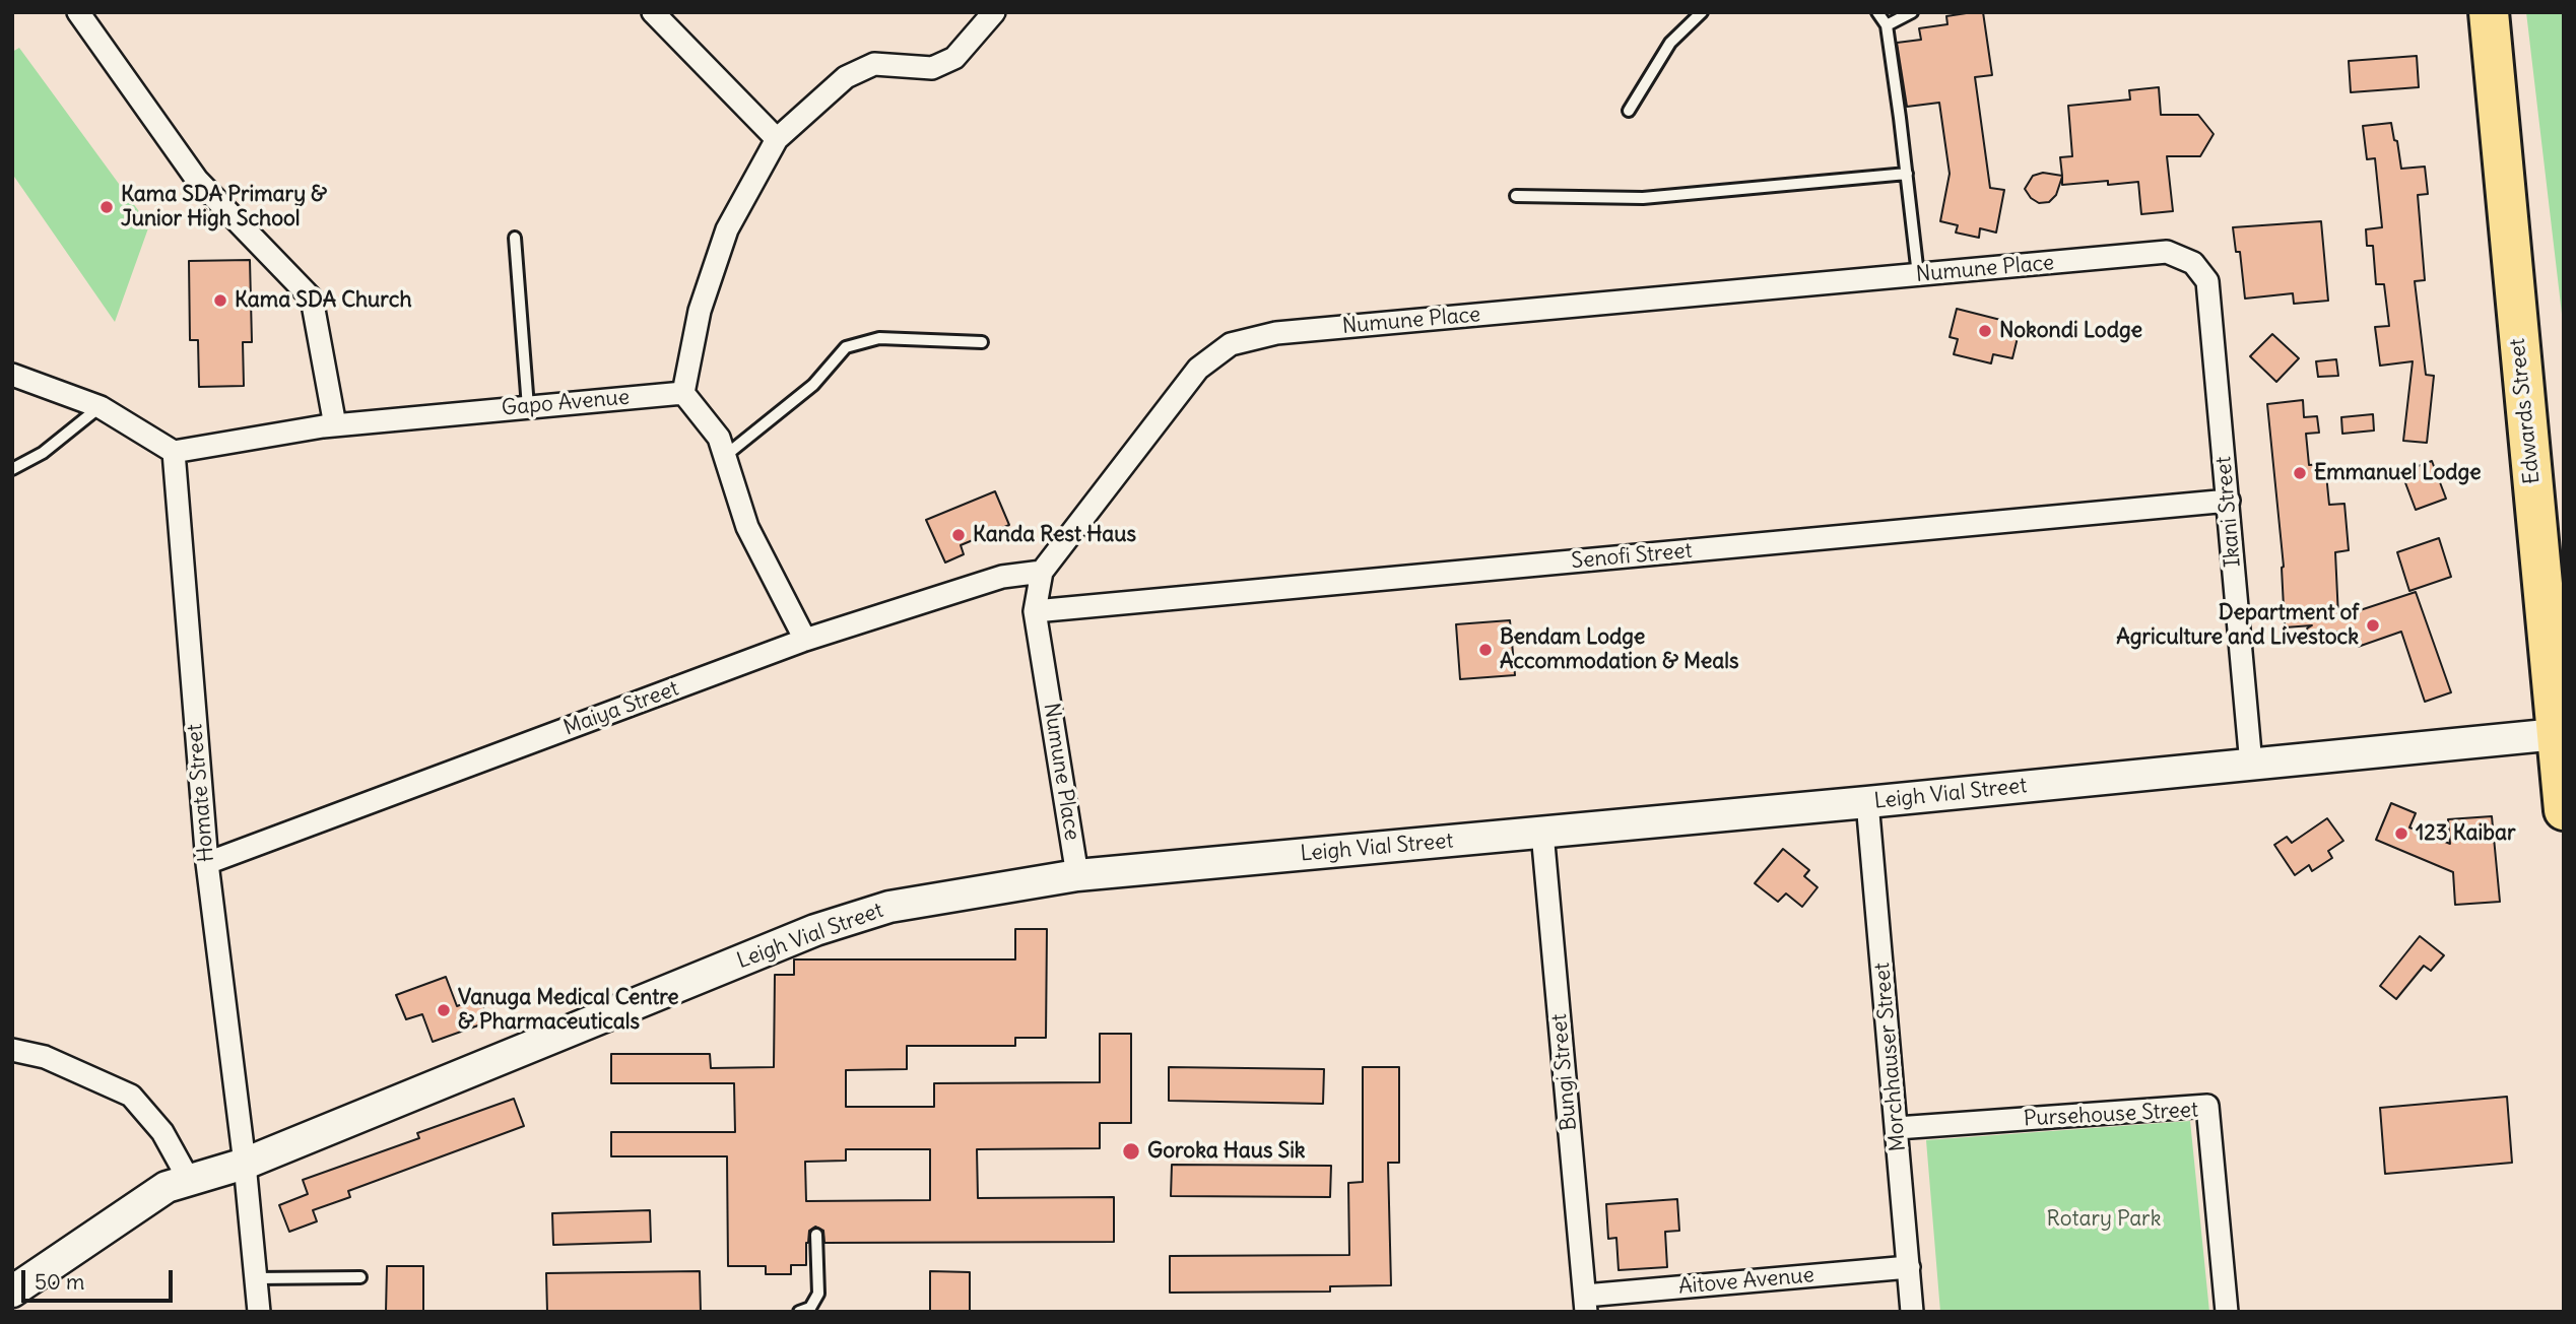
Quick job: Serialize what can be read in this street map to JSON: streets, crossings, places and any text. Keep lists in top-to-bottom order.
{
  "streets": {
    "highway": ["Edwards Street"],
    "street": [
      "Numune Place",
      "Gapo Avenue",
      "Ikani Street",
      "Senofi Street",
      "Maiya Street",
      "Homate Street",
      "Leigh Vial Street",
      "Morchhauser Street",
      "Bungi Street",
      "Pursehouse Street",
      "Aitove Avenue"
    ]
  },
  "crossings": [
    ["Numune Place", "Ikani Street"],
    ["Numune Place", "Senofi Street"],
    ["Numune Place", "Maiya Street"],
    ["Numune Place", "Leigh Vial Street"],
    ["Gapo Avenue", "Homate Street"],
    ["Edwards Street", "Leigh Vial Street"],
    ["Ikani Street", "Senofi Street"],
    ["Ikani Street", "Leigh Vial Street"],
    ["Maiya Street", "Homate Street"],
    ["Homate Street", "Leigh Vial Street"],
    ["Leigh Vial Street", "Morchhauser Street"],
    ["Leigh Vial Street", "Bungi Street"],
    ["Morchhauser Street", "Pursehouse Street"],
    ["Morchhauser Street", "Aitove Avenue"],
    ["Bungi Street", "Aitove Avenue"]
  ],
  "parks": ["Rotary Park"],
  "places": [
    "Kama SDA Primary & Junior High School",
    "Kama SDA Church",
    "Nokondi Lodge",
    "Emmanuel Lodge",
    "Kanda Rest Haus",
    "Department of Agriculture and Livestock",
    "Bendam Lodge Accommodation & Meals",
    "123 Kaibar",
    "Vanuga Medical Centre & Pharmaceuticals",
    "Goroka Haus Sik"
  ],
  "scale_bar": "50 m"
}
